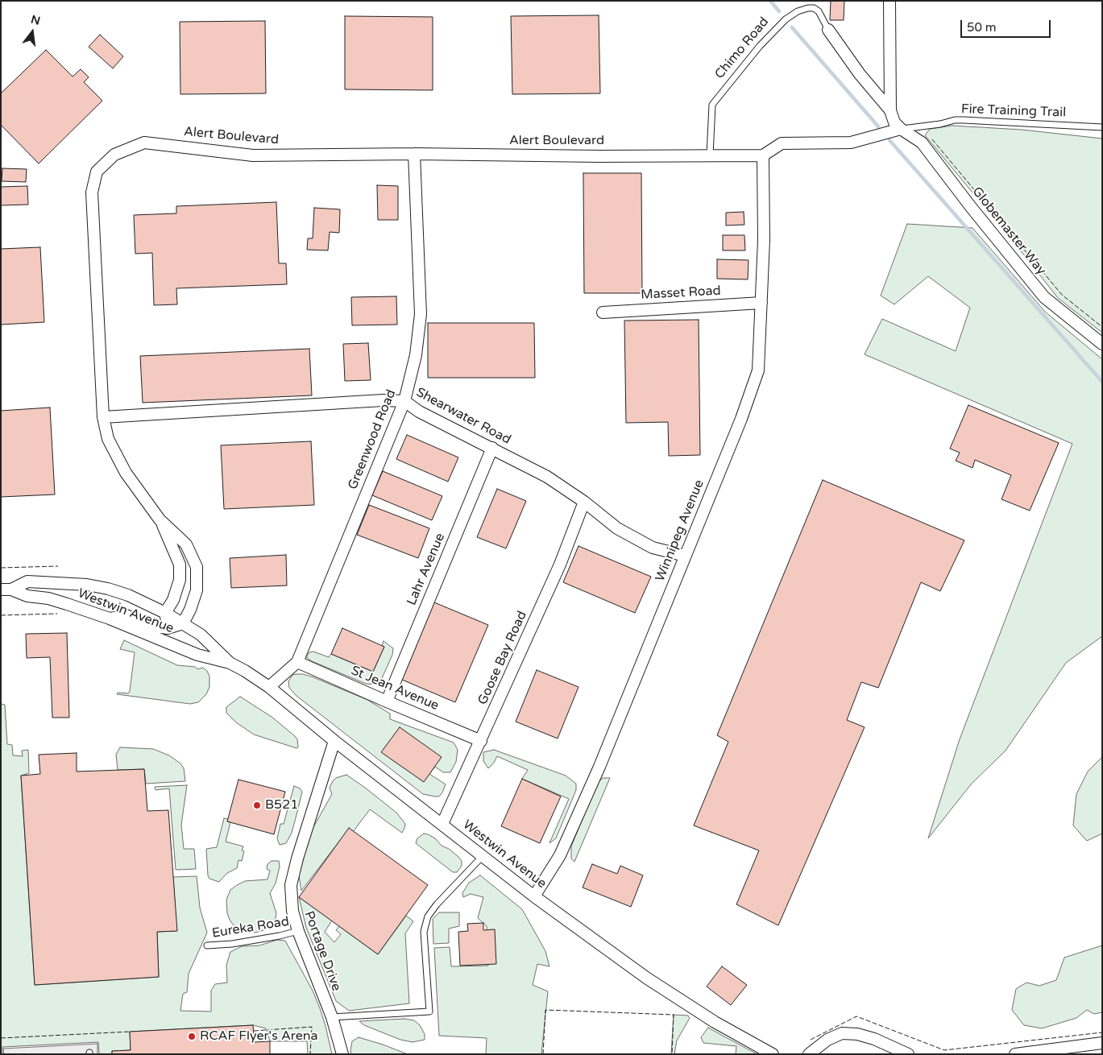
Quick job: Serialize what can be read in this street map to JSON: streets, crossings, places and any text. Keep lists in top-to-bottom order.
{
  "streets": {
    "street": [
      "Chimo Road",
      "Alert Boulevard",
      "Globemaster Way",
      "Masset Road",
      "Shearwater Road",
      "Greenwood Road",
      "Winnipeg Avenue",
      "Lahr Avenue",
      "Westwin Avenue",
      "Goose Bay Road",
      "St Jean Avenue",
      "Portage Drive"
    ],
    "lane": ["Fire Training Trail", "Eureka Road"]
  },
  "crossings": [
    ["Chimo Road", "Fire Training Trail"],
    ["Chimo Road", "Alert Boulevard"],
    ["Chimo Road", "Globemaster Way"],
    ["Fire Training Trail", "Globemaster Way"],
    ["Alert Boulevard", "Shearwater Road"],
    ["Alert Boulevard", "Greenwood Road"],
    ["Alert Boulevard", "Winnipeg Avenue"],
    ["Alert Boulevard", "Westwin Avenue"],
    ["Masset Road", "Winnipeg Avenue"],
    ["Shearwater Road", "Greenwood Road"],
    ["Shearwater Road", "Winnipeg Avenue"],
    ["Shearwater Road", "Lahr Avenue"],
    ["Shearwater Road", "Goose Bay Road"],
    ["Greenwood Road", "Westwin Avenue"],
    ["Greenwood Road", "St Jean Avenue"],
    ["Winnipeg Avenue", "Westwin Avenue"],
    ["Lahr Avenue", "St Jean Avenue"],
    ["Westwin Avenue", "Goose Bay Road"],
    ["Westwin Avenue", "Portage Drive"],
    ["Goose Bay Road", "St Jean Avenue"],
    ["Eureka Road", "Portage Drive"]
  ],
  "places": ["B521", "RCAF Flyer's Arena"],
  "scale_bar": "50 m",
  "north": "top"
}
